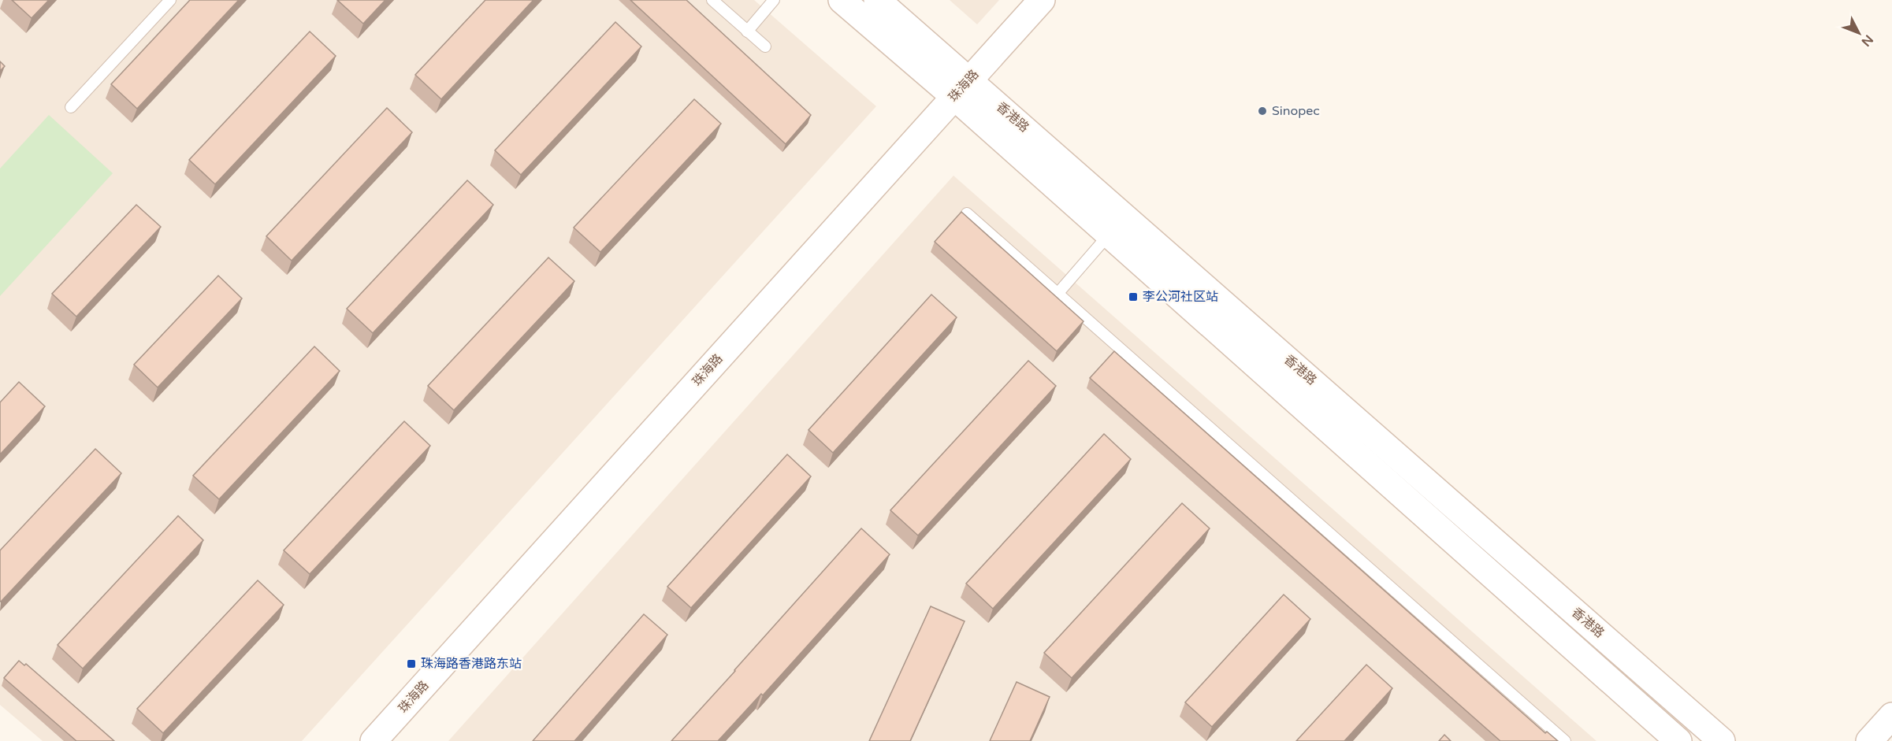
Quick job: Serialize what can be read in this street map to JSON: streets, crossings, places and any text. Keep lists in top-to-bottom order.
{
  "streets": {
    "main road": ["珠海路", "香港路"]
  },
  "crossings": [
    ["珠海路", "香港路"]
  ],
  "places": {
    "other": ["Sinopec"],
    "transit": ["李公河社区站", "珠海路香港路东站"]
  },
  "north": "bottom right"
}
